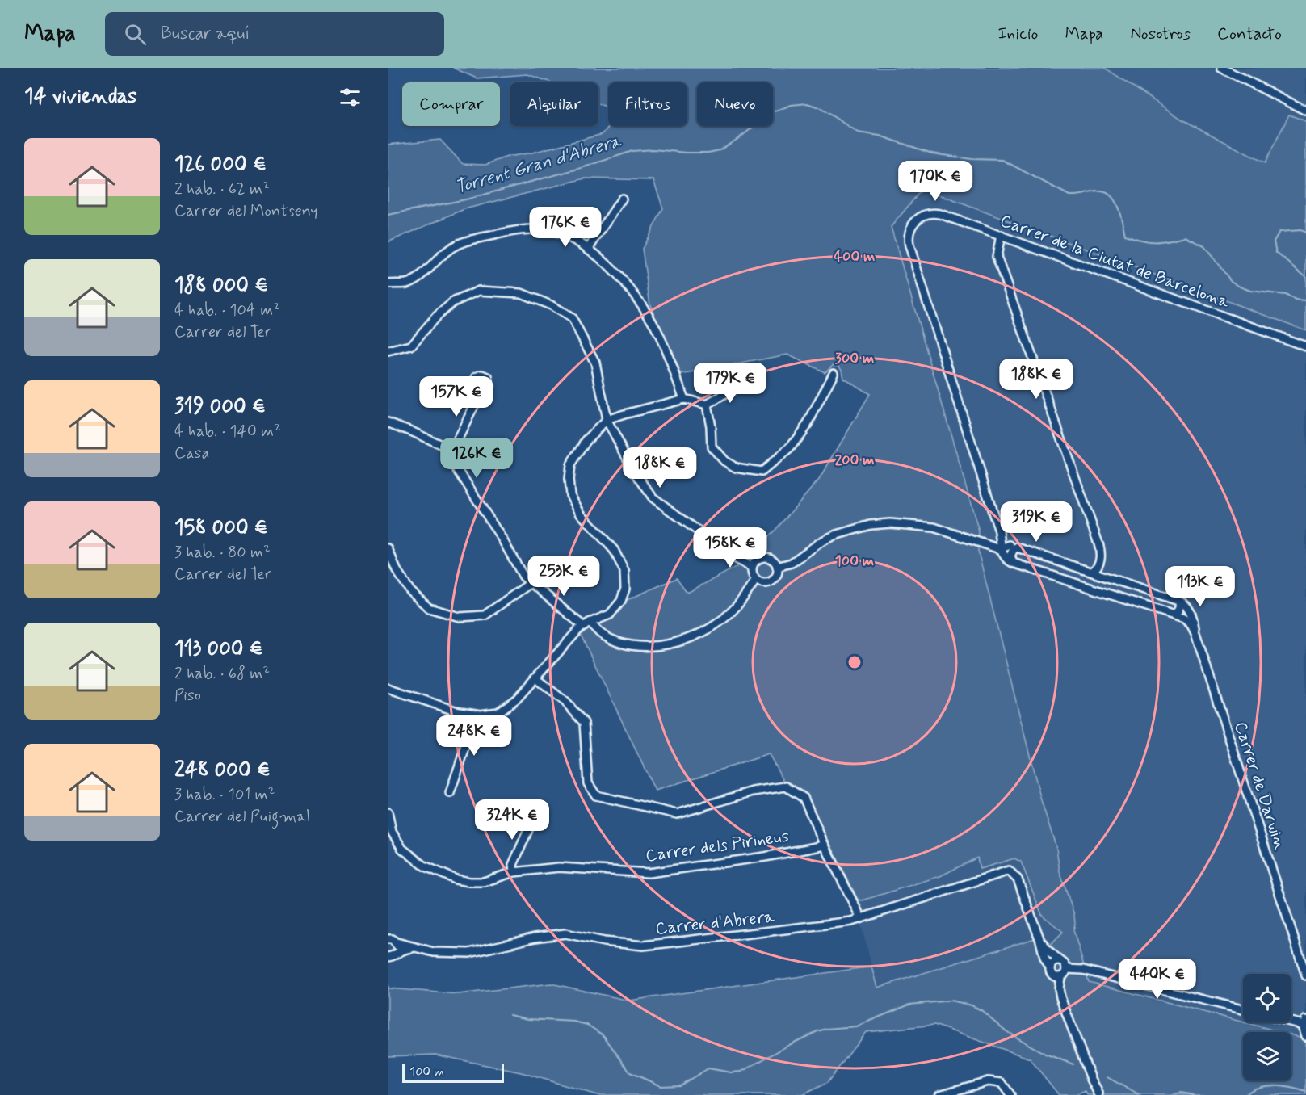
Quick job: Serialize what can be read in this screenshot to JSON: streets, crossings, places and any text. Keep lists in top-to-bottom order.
{
  "streets": {
    "street": [
      "Carrer de la Ciutat de Barcelona",
      "Carrer de Darwin",
      "Carrer dels Pirineus",
      "Carrer d'Abrera"
    ]
  },
  "water": ["Torrent Gran d'Abrera"],
  "scale_bar": "100 m",
  "page": {
    "header": "Mapa",
    "search": "Buscar aquí",
    "nav": [
      "Inicio",
      "Mapa",
      "Nosotros",
      "Contacto"
    ],
    "heading": "14 viviendas",
    "chip": [
      "Comprar",
      "Alquilar",
      "Filtros",
      "Nuevo"
    ],
    "list": [
      {
        "name": "126 000 €",
        "note": "2 hab. · 62 m² · Carrer del Montseny"
      },
      {
        "name": "188 000 €",
        "note": "4 hab. · 104 m² · Carrer del Ter"
      },
      {
        "name": "319 000 €",
        "note": "4 hab. · 140 m² · Casa"
      },
      {
        "name": "158 000 €",
        "note": "3 hab. · 80 m² · Carrer del Ter"
      },
      {
        "name": "113 000 €",
        "note": "2 hab. · 68 m² · Piso"
      },
      {
        "name": "248 000 €",
        "note": "3 hab. · 101 m² · Carrer del Puigmal"
      }
    ],
    "price": [
      "170K €",
      "176K €",
      "188K €",
      "179K €",
      "157K €",
      "126K €",
      "188K €",
      "319K €",
      "158K €",
      "253K €",
      "113K €",
      "248K €",
      "324K €",
      "440K €"
    ],
    "scale": "100 m"
  },
  "rings": [
    "400 m",
    "300 m",
    "200 m",
    "100 m"
  ]
}
